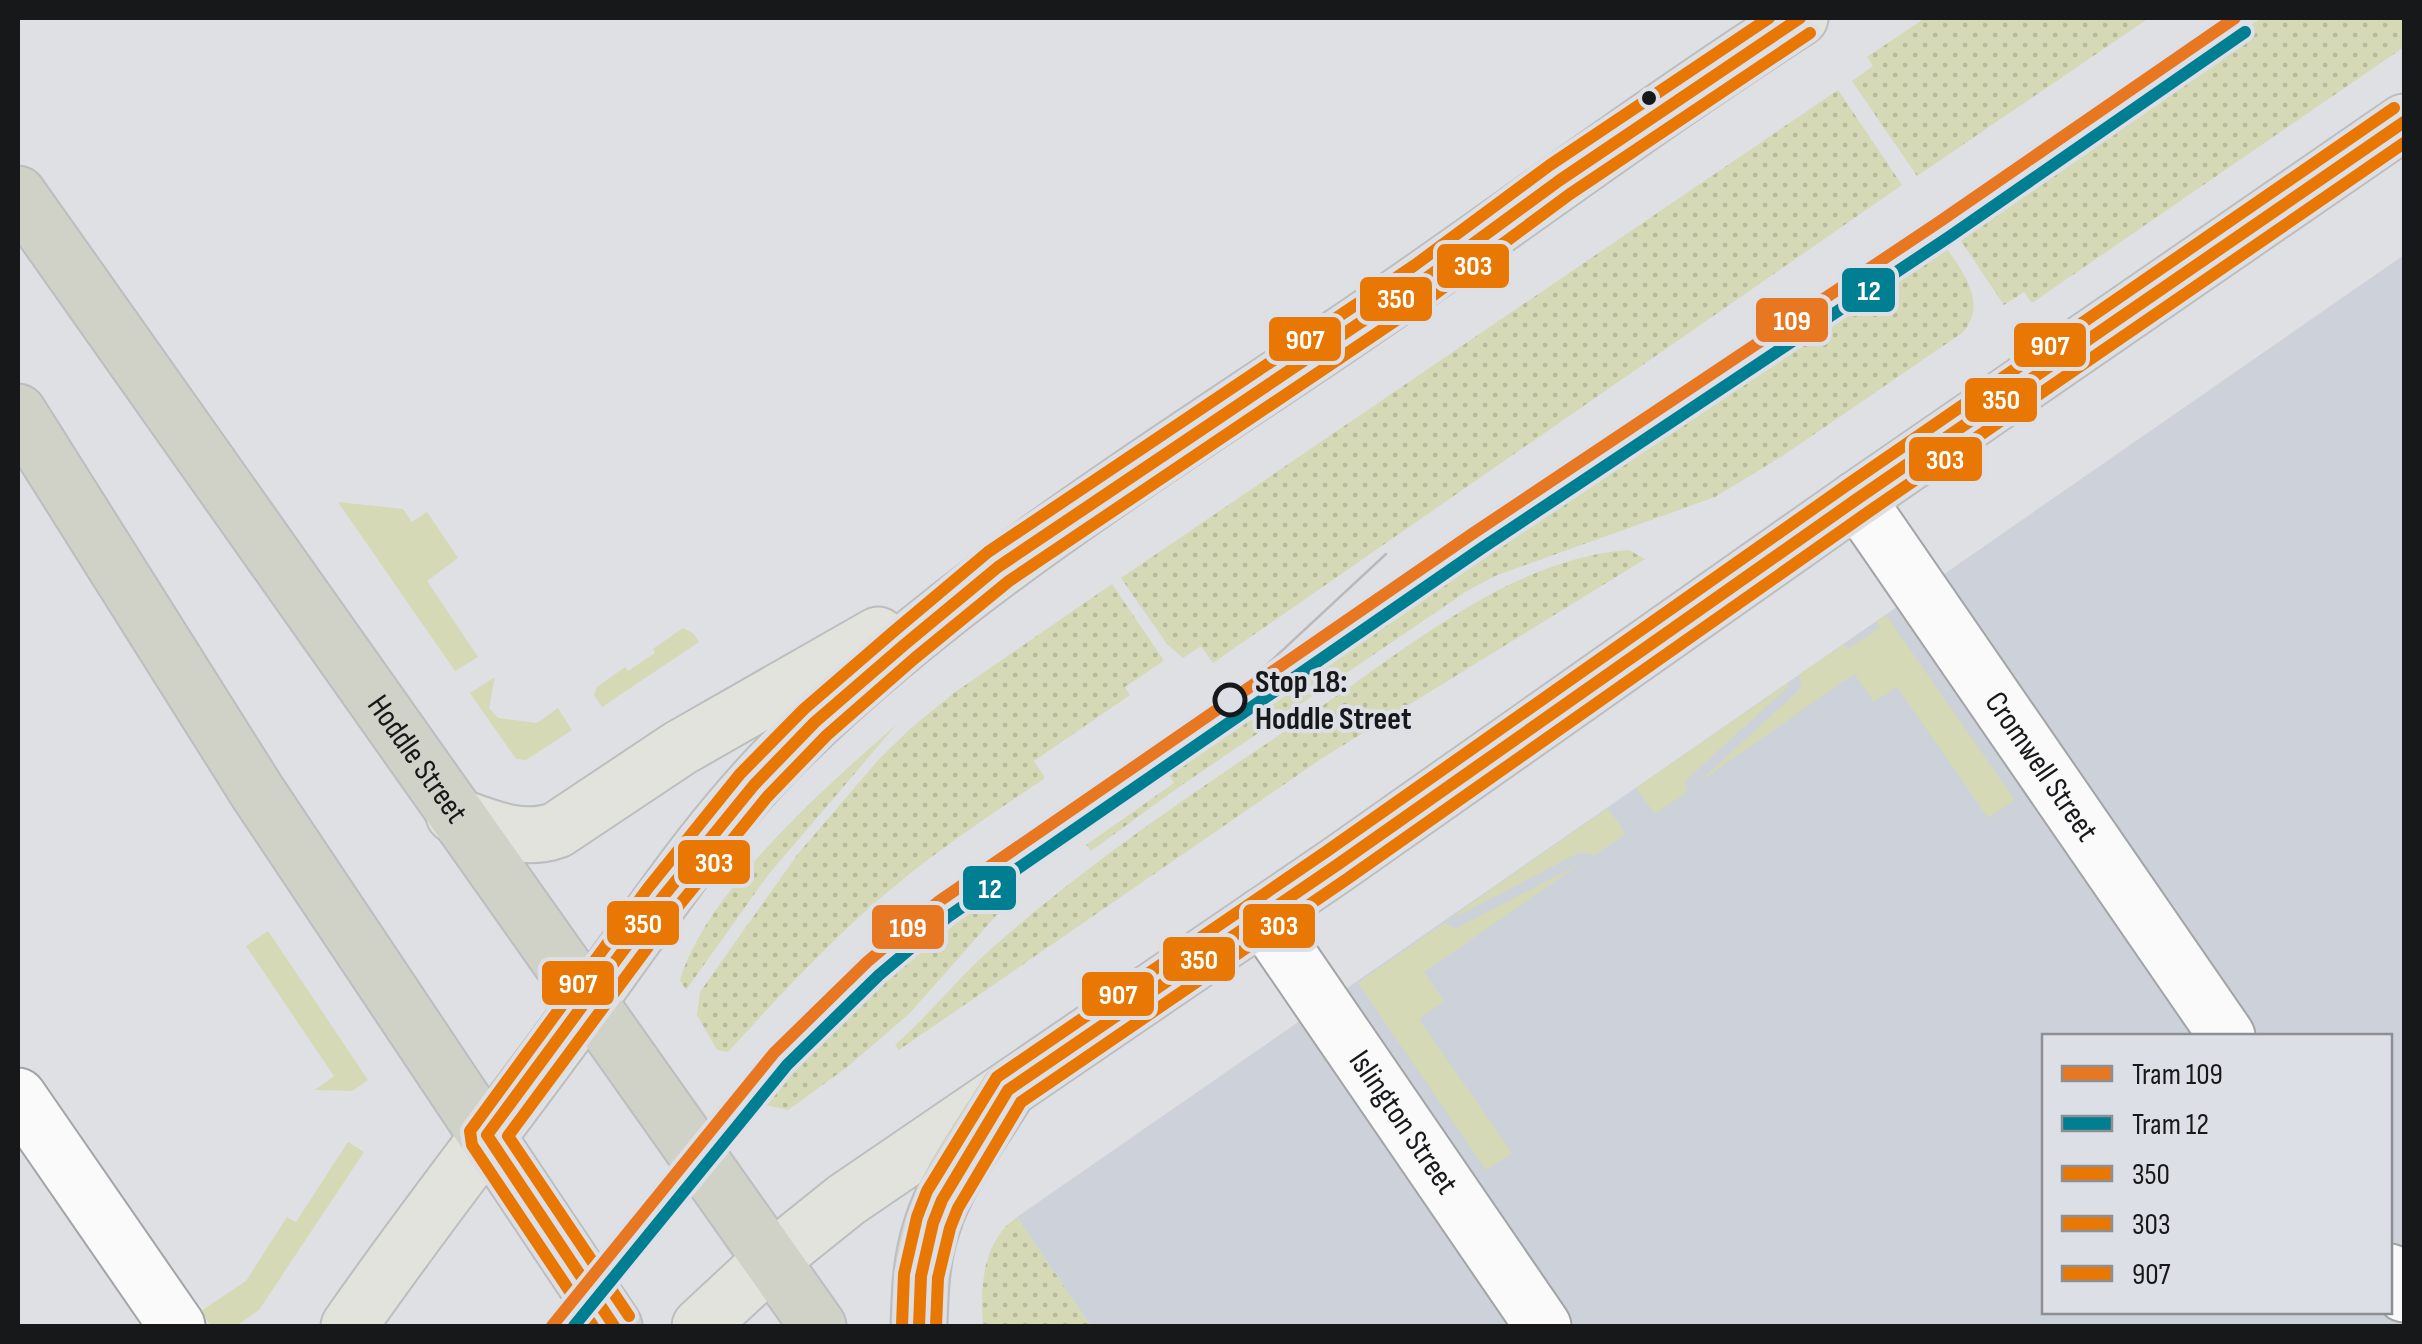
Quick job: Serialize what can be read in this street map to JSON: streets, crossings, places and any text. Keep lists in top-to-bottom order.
{
  "streets": {
    "highway": ["Hoddle Street"],
    "street": ["Cromwell Street", "Islington Street"]
  },
  "places": ["Stop 18: Hoddle Street"],
  "lines": [
    "tram line 109",
    "transit line 350",
    "transit line 907",
    "tram line 12",
    "transit line 303"
  ],
  "legend": [
    "Tram 109",
    "Tram 12",
    "350",
    "303",
    "907"
  ]
}
